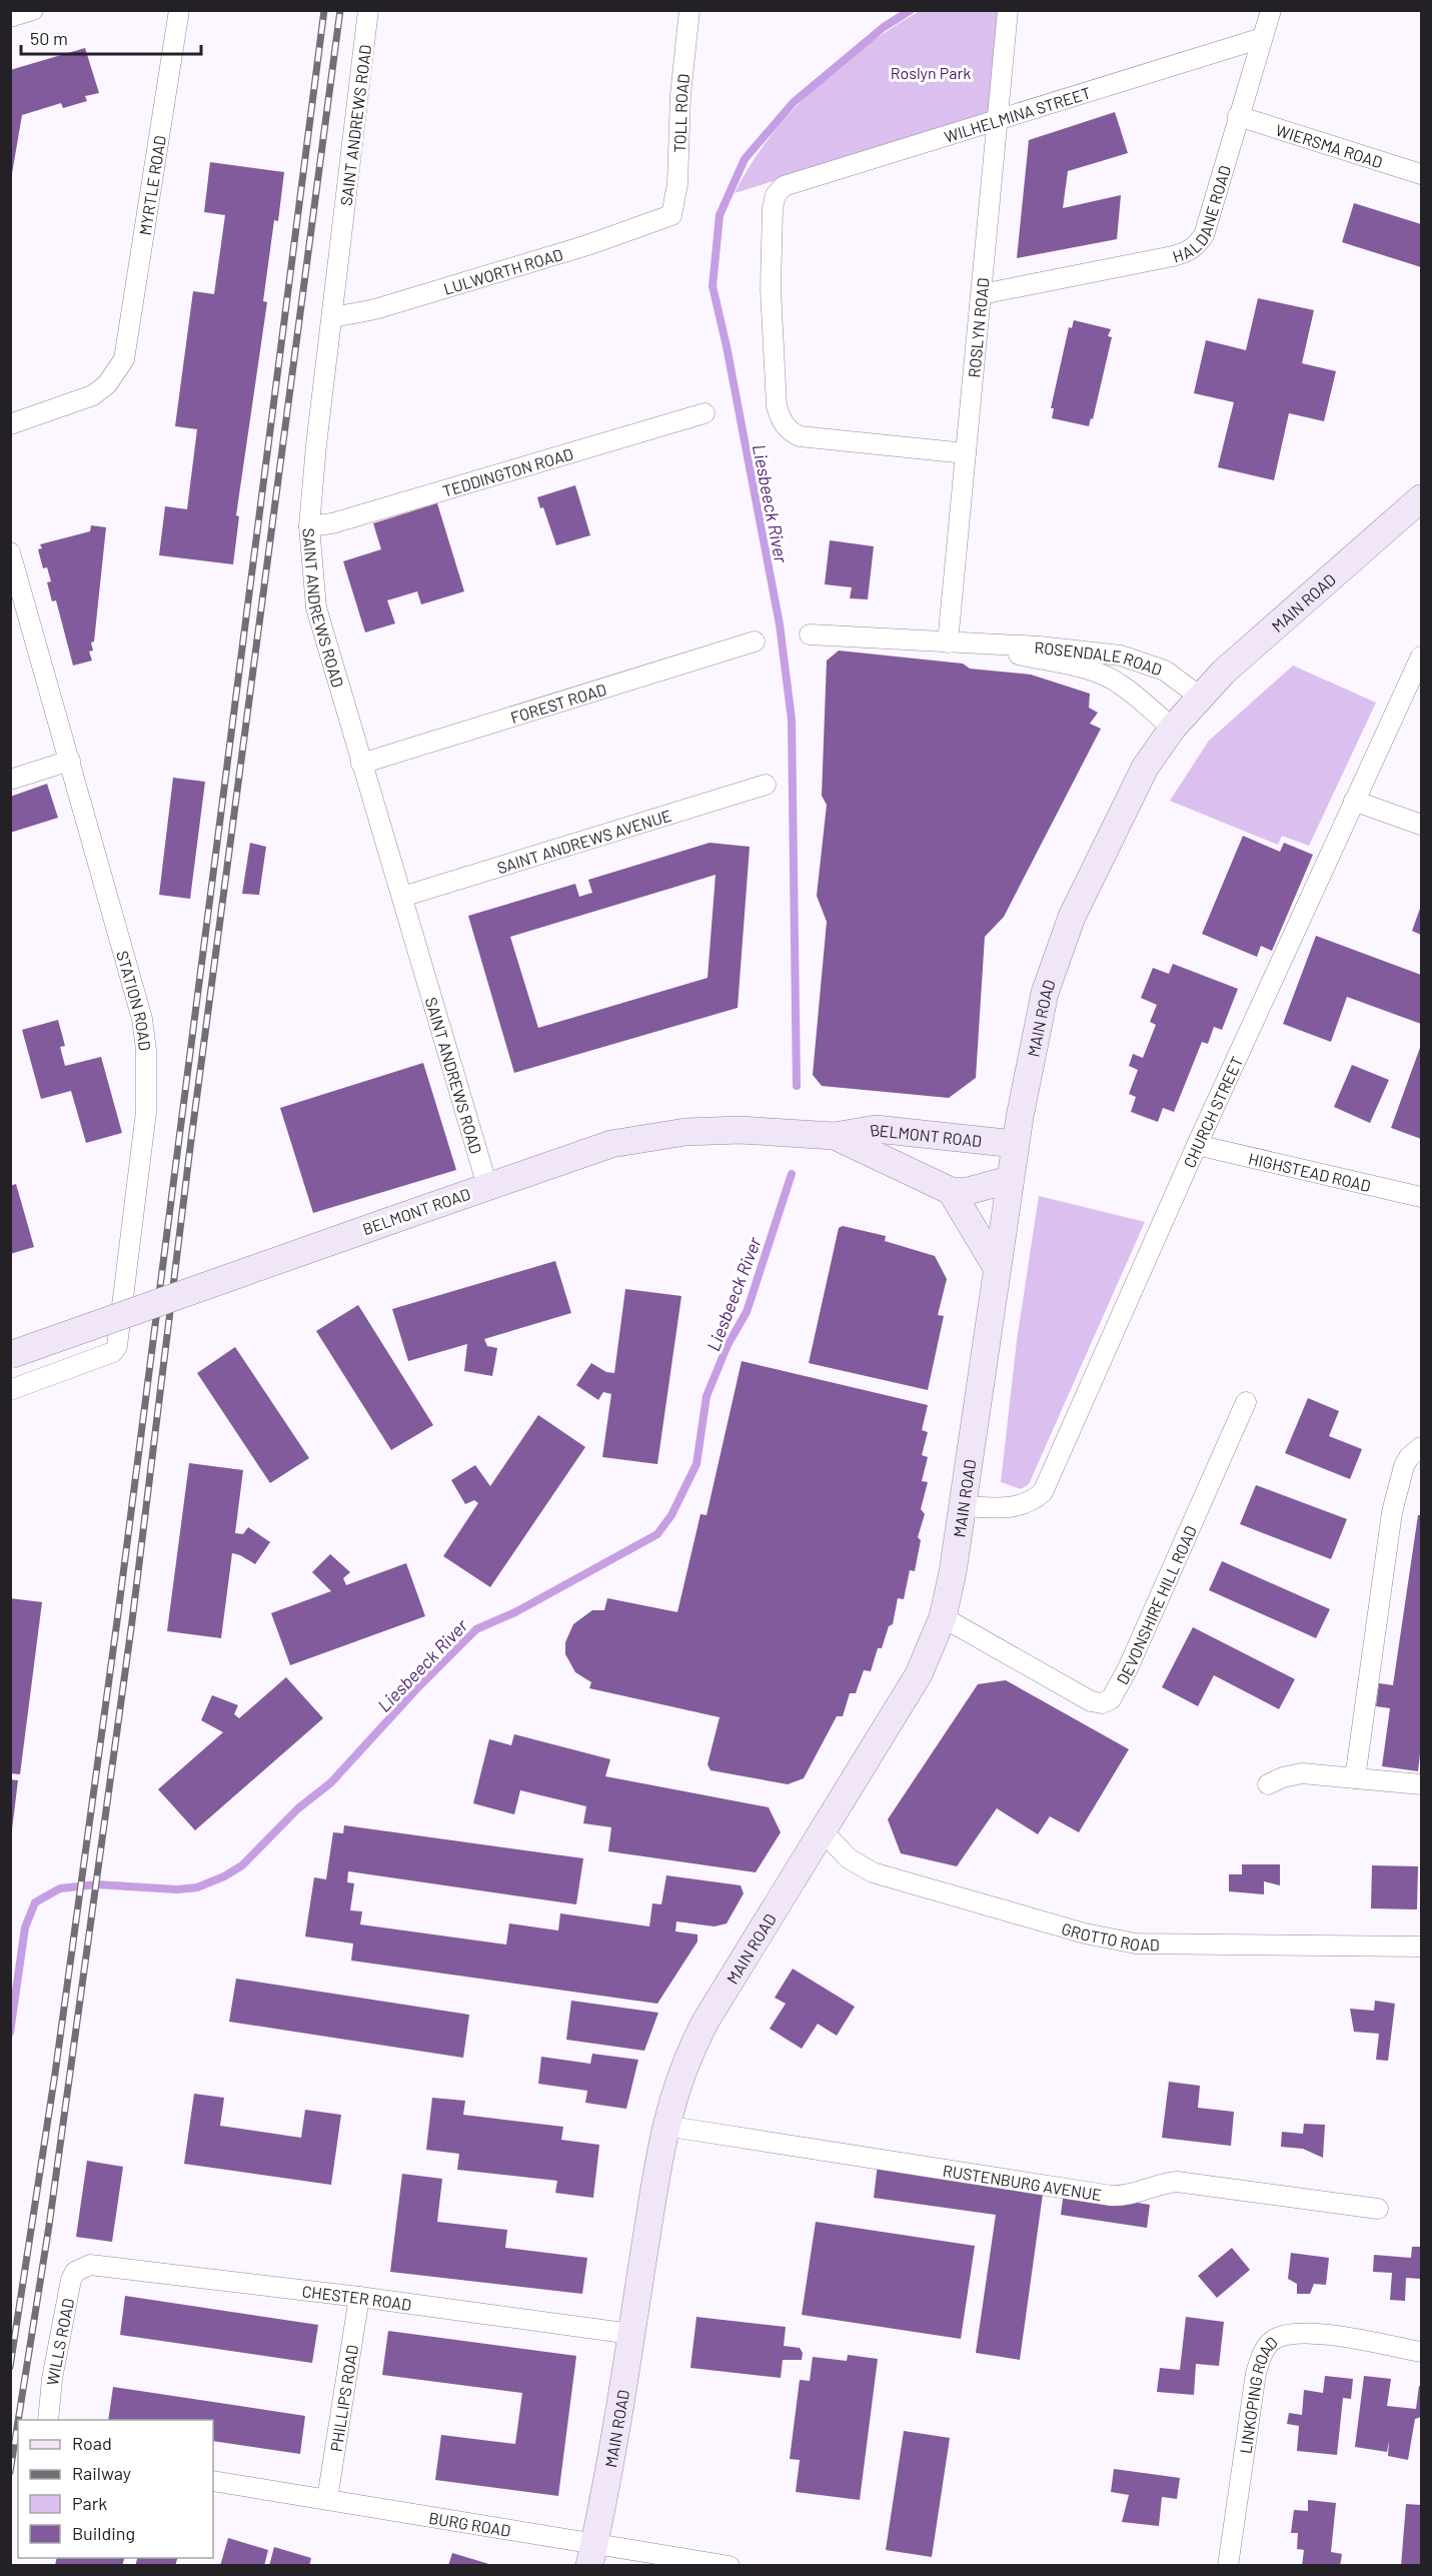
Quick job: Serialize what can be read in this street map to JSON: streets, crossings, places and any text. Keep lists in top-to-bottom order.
{
  "streets": {
    "main road": ["MAIN ROAD", "BELMONT ROAD"],
    "street": [
      "TOLL ROAD",
      "WILHELMINA STREET",
      "SAINT ANDREWS ROAD",
      "WIERSMA ROAD",
      "MYRTLE ROAD",
      "HALDANE ROAD",
      "LULWORTH ROAD",
      "ROSLYN ROAD",
      "TEDDINGTON ROAD",
      "ROSENDALE ROAD",
      "FOREST ROAD",
      "SAINT ANDREWS AVENUE",
      "STATION ROAD",
      "CHURCH STREET",
      "HIGHSTEAD ROAD",
      "DEVONSHIRE HILL ROAD",
      "GROTTO ROAD",
      "RUSTENBURG AVENUE",
      "CHESTER ROAD",
      "WILLS ROAD",
      "PHILLIPS ROAD",
      "LINKOPING ROAD",
      "BURG ROAD"
    ]
  },
  "crossings": [
    ["TOLL ROAD", "LULWORTH ROAD"],
    ["WILHELMINA STREET", "HALDANE ROAD"],
    ["WILHELMINA STREET", "ROSLYN ROAD"],
    ["SAINT ANDREWS ROAD", "LULWORTH ROAD"],
    ["SAINT ANDREWS ROAD", "TEDDINGTON ROAD"],
    ["SAINT ANDREWS ROAD", "FOREST ROAD"],
    ["SAINT ANDREWS ROAD", "SAINT ANDREWS AVENUE"],
    ["SAINT ANDREWS ROAD", "BELMONT ROAD"],
    ["WIERSMA ROAD", "HALDANE ROAD"],
    ["HALDANE ROAD", "ROSLYN ROAD"],
    ["ROSLYN ROAD", "ROSENDALE ROAD"],
    ["MAIN ROAD", "ROSENDALE ROAD"],
    ["MAIN ROAD", "CHURCH STREET"],
    ["MAIN ROAD", "BELMONT ROAD"],
    ["MAIN ROAD", "DEVONSHIRE HILL ROAD"],
    ["MAIN ROAD", "GROTTO ROAD"],
    ["MAIN ROAD", "RUSTENBURG AVENUE"],
    ["MAIN ROAD", "CHESTER ROAD"],
    ["MAIN ROAD", "BURG ROAD"],
    ["CHURCH STREET", "HIGHSTEAD ROAD"],
    ["CHESTER ROAD", "WILLS ROAD"],
    ["CHESTER ROAD", "PHILLIPS ROAD"],
    ["PHILLIPS ROAD", "BURG ROAD"]
  ],
  "water": ["Liesbeeck River"],
  "parks": ["Roslyn Park"],
  "legend": [
    "Road",
    "Railway",
    "Park",
    "Building"
  ],
  "scale_bar": "50 m"
}
